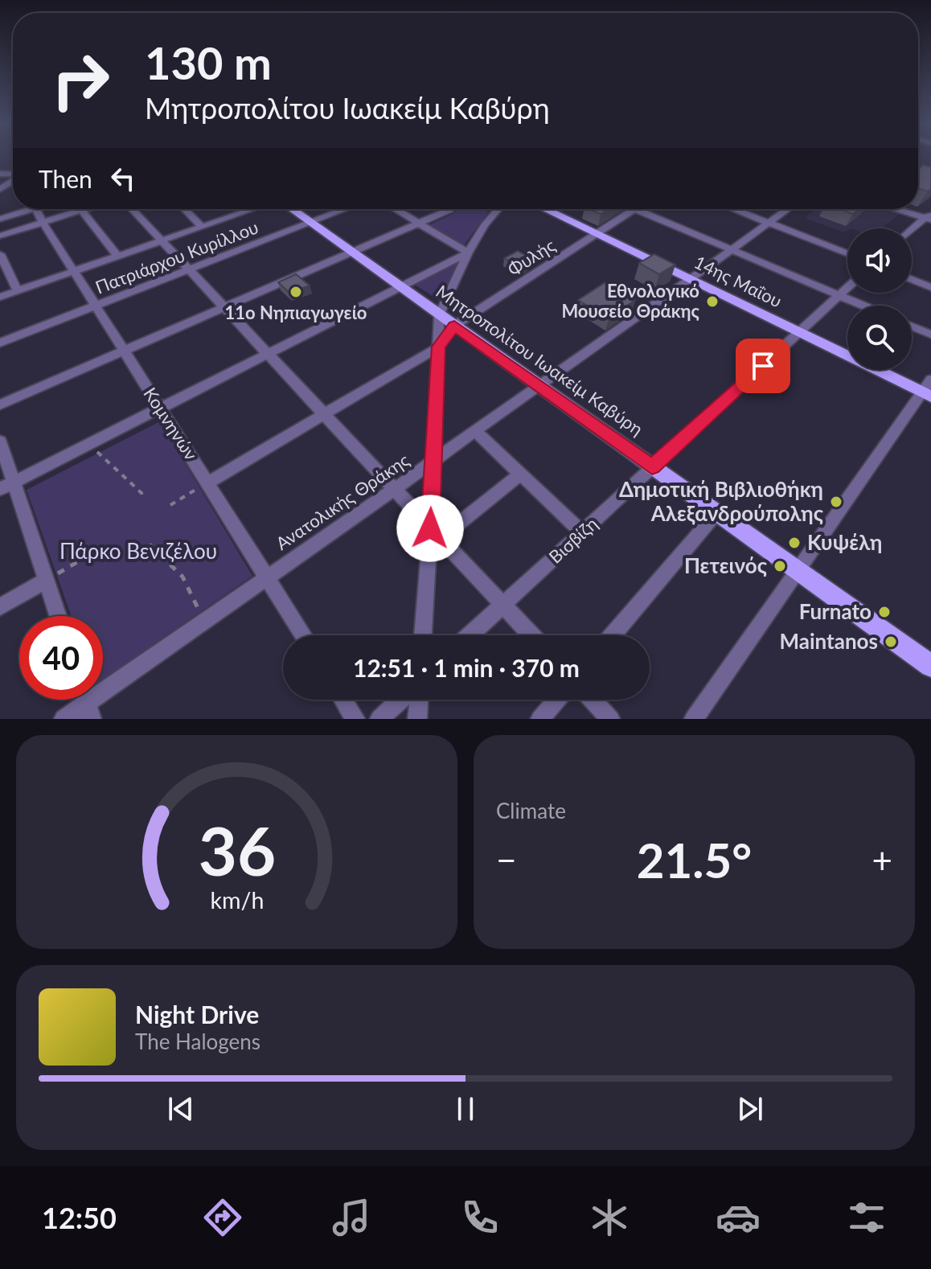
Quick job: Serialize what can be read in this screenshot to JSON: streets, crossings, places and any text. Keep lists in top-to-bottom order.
{
  "streets": {
    "main road": ["14ης Μαΐου", "Μητροπολίτου Ιωακείμ Καβύρη"],
    "street": [
      "Πατριάρχου Κυρίλλου",
      "Φυλής",
      "Κομνηνών",
      "Ανατολικής Θράκης",
      "Βισβίζη"
    ]
  },
  "crossings": [
    ["Πατριάρχου Κυρίλλου", "Μητροπολίτου Ιωακείμ Καβύρη"],
    ["Πατριάρχου Κυρίλλου", "Κομνηνών"],
    ["Φυλής", "14ης Μαΐου"],
    ["Φυλής", "Μητροπολίτου Ιωακείμ Καβύρη"],
    ["14ης Μαΐου", "Ανατολικής Θράκης"],
    ["14ης Μαΐου", "Βισβίζη"],
    ["Μητροπολίτου Ιωακείμ Καβύρη", "Ανατολικής Θράκης"],
    ["Μητροπολίτου Ιωακείμ Καβύρη", "Βισβίζη"],
    ["Κομνηνών", "Ανατολικής Θράκης"]
  ],
  "parks": ["Πάρκο Βενιζέλου"],
  "places": [
    "11ο Νηπιαγωγείο",
    "Εθνολογικό Μουσείο Θράκης",
    "Δημοτική Βιβλιοθήκη Αλεξανδρούπολης",
    "Κυψέλη",
    "Πετεινός",
    "Furnato",
    "Maintanos"
  ],
  "page": {
    "turn": ["130 m", "Μητροπολίτου Ιωακείμ Καβύρη"],
    "then": "Then",
    "limit": "40",
    "trip": "12:51 · 1 min · 370 m",
    "tile": "Climate",
    "heat": ["−", "21.5°", "+"],
    "song": ["Night Drive", "The Halogens"],
    "tabs": "12:50",
    "gauge": ["36", "km/h"]
  }
}
